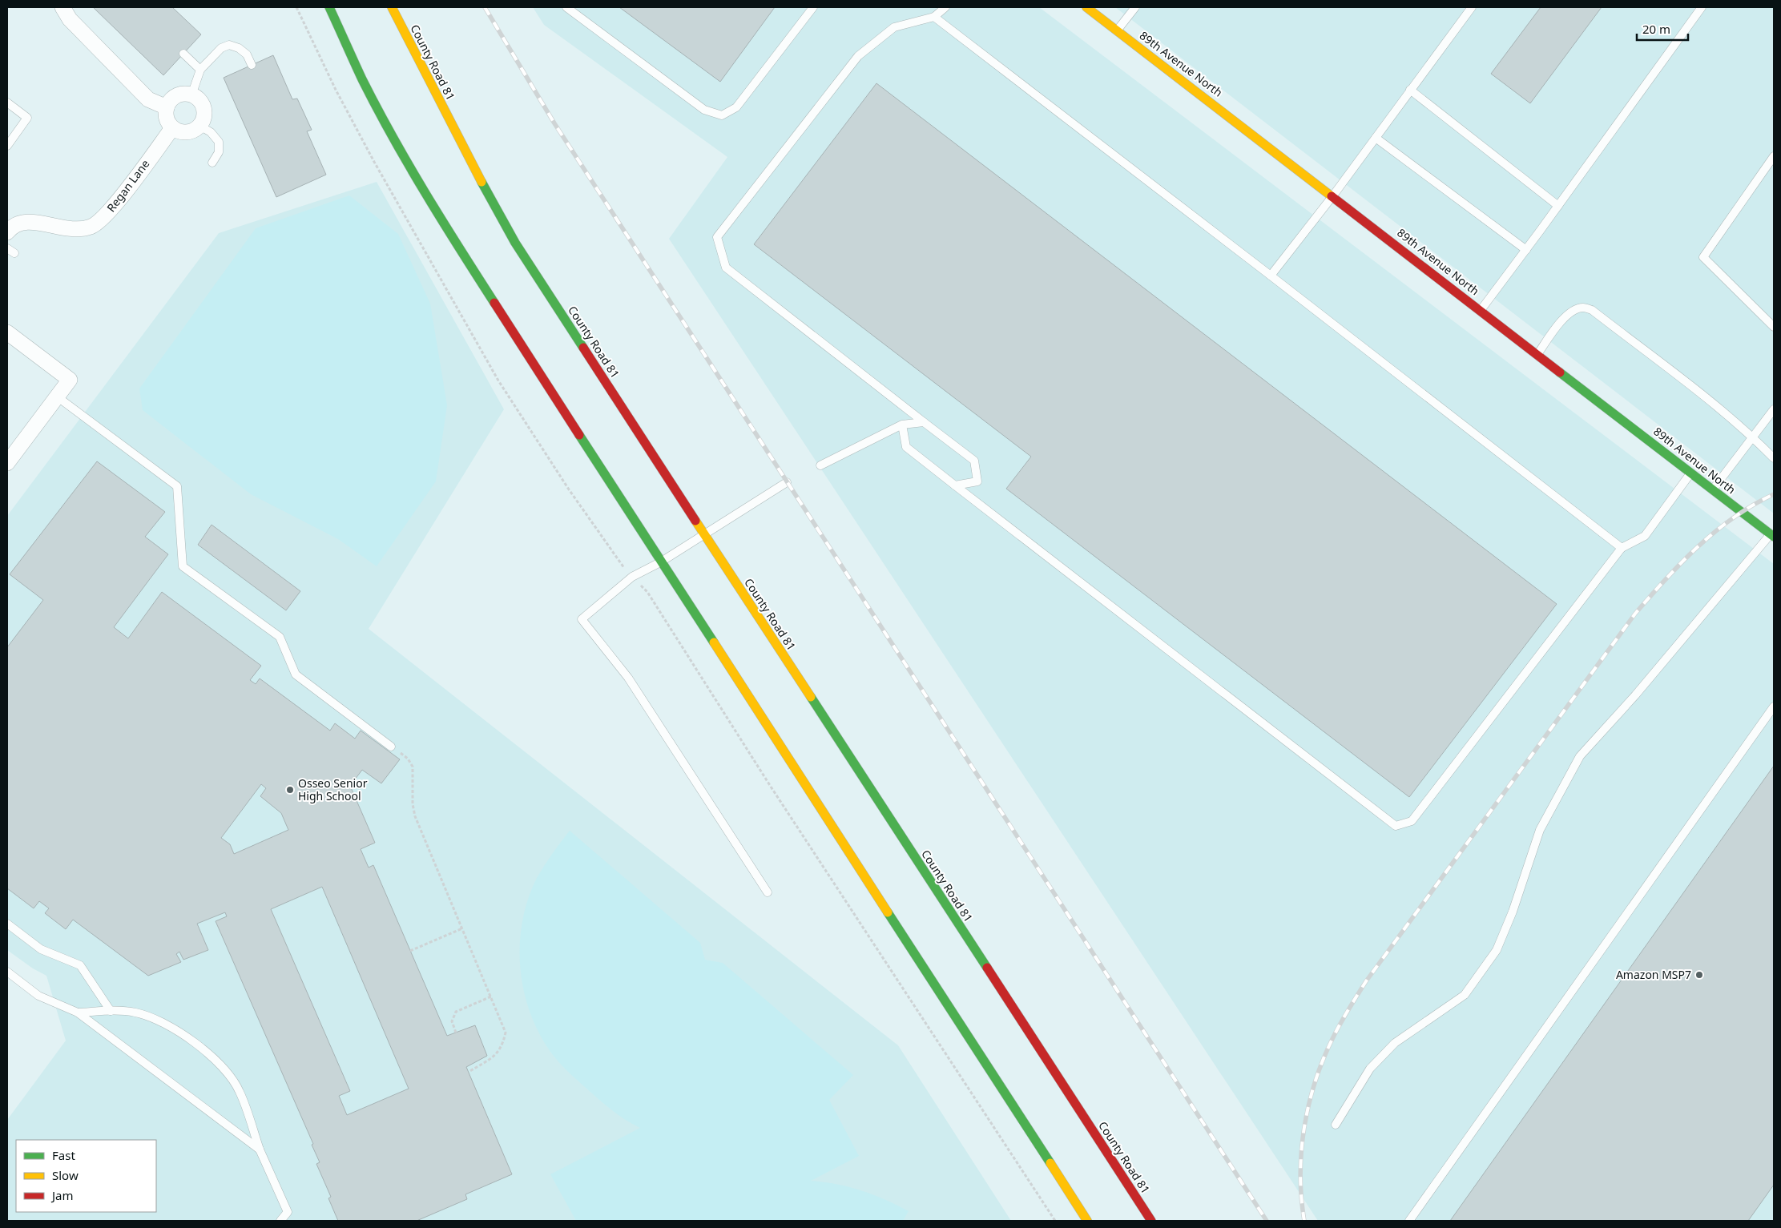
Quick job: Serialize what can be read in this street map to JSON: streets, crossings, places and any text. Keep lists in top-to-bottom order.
{
  "streets": {
    "main road": ["County Road 81", "89th Avenue North"],
    "street": ["Regan Lane"]
  },
  "places": ["Osseo Senior High School", "Amazon MSP7"],
  "legend": ["Fast", "Slow", "Jam"],
  "scale_bar": "20 m"
}
